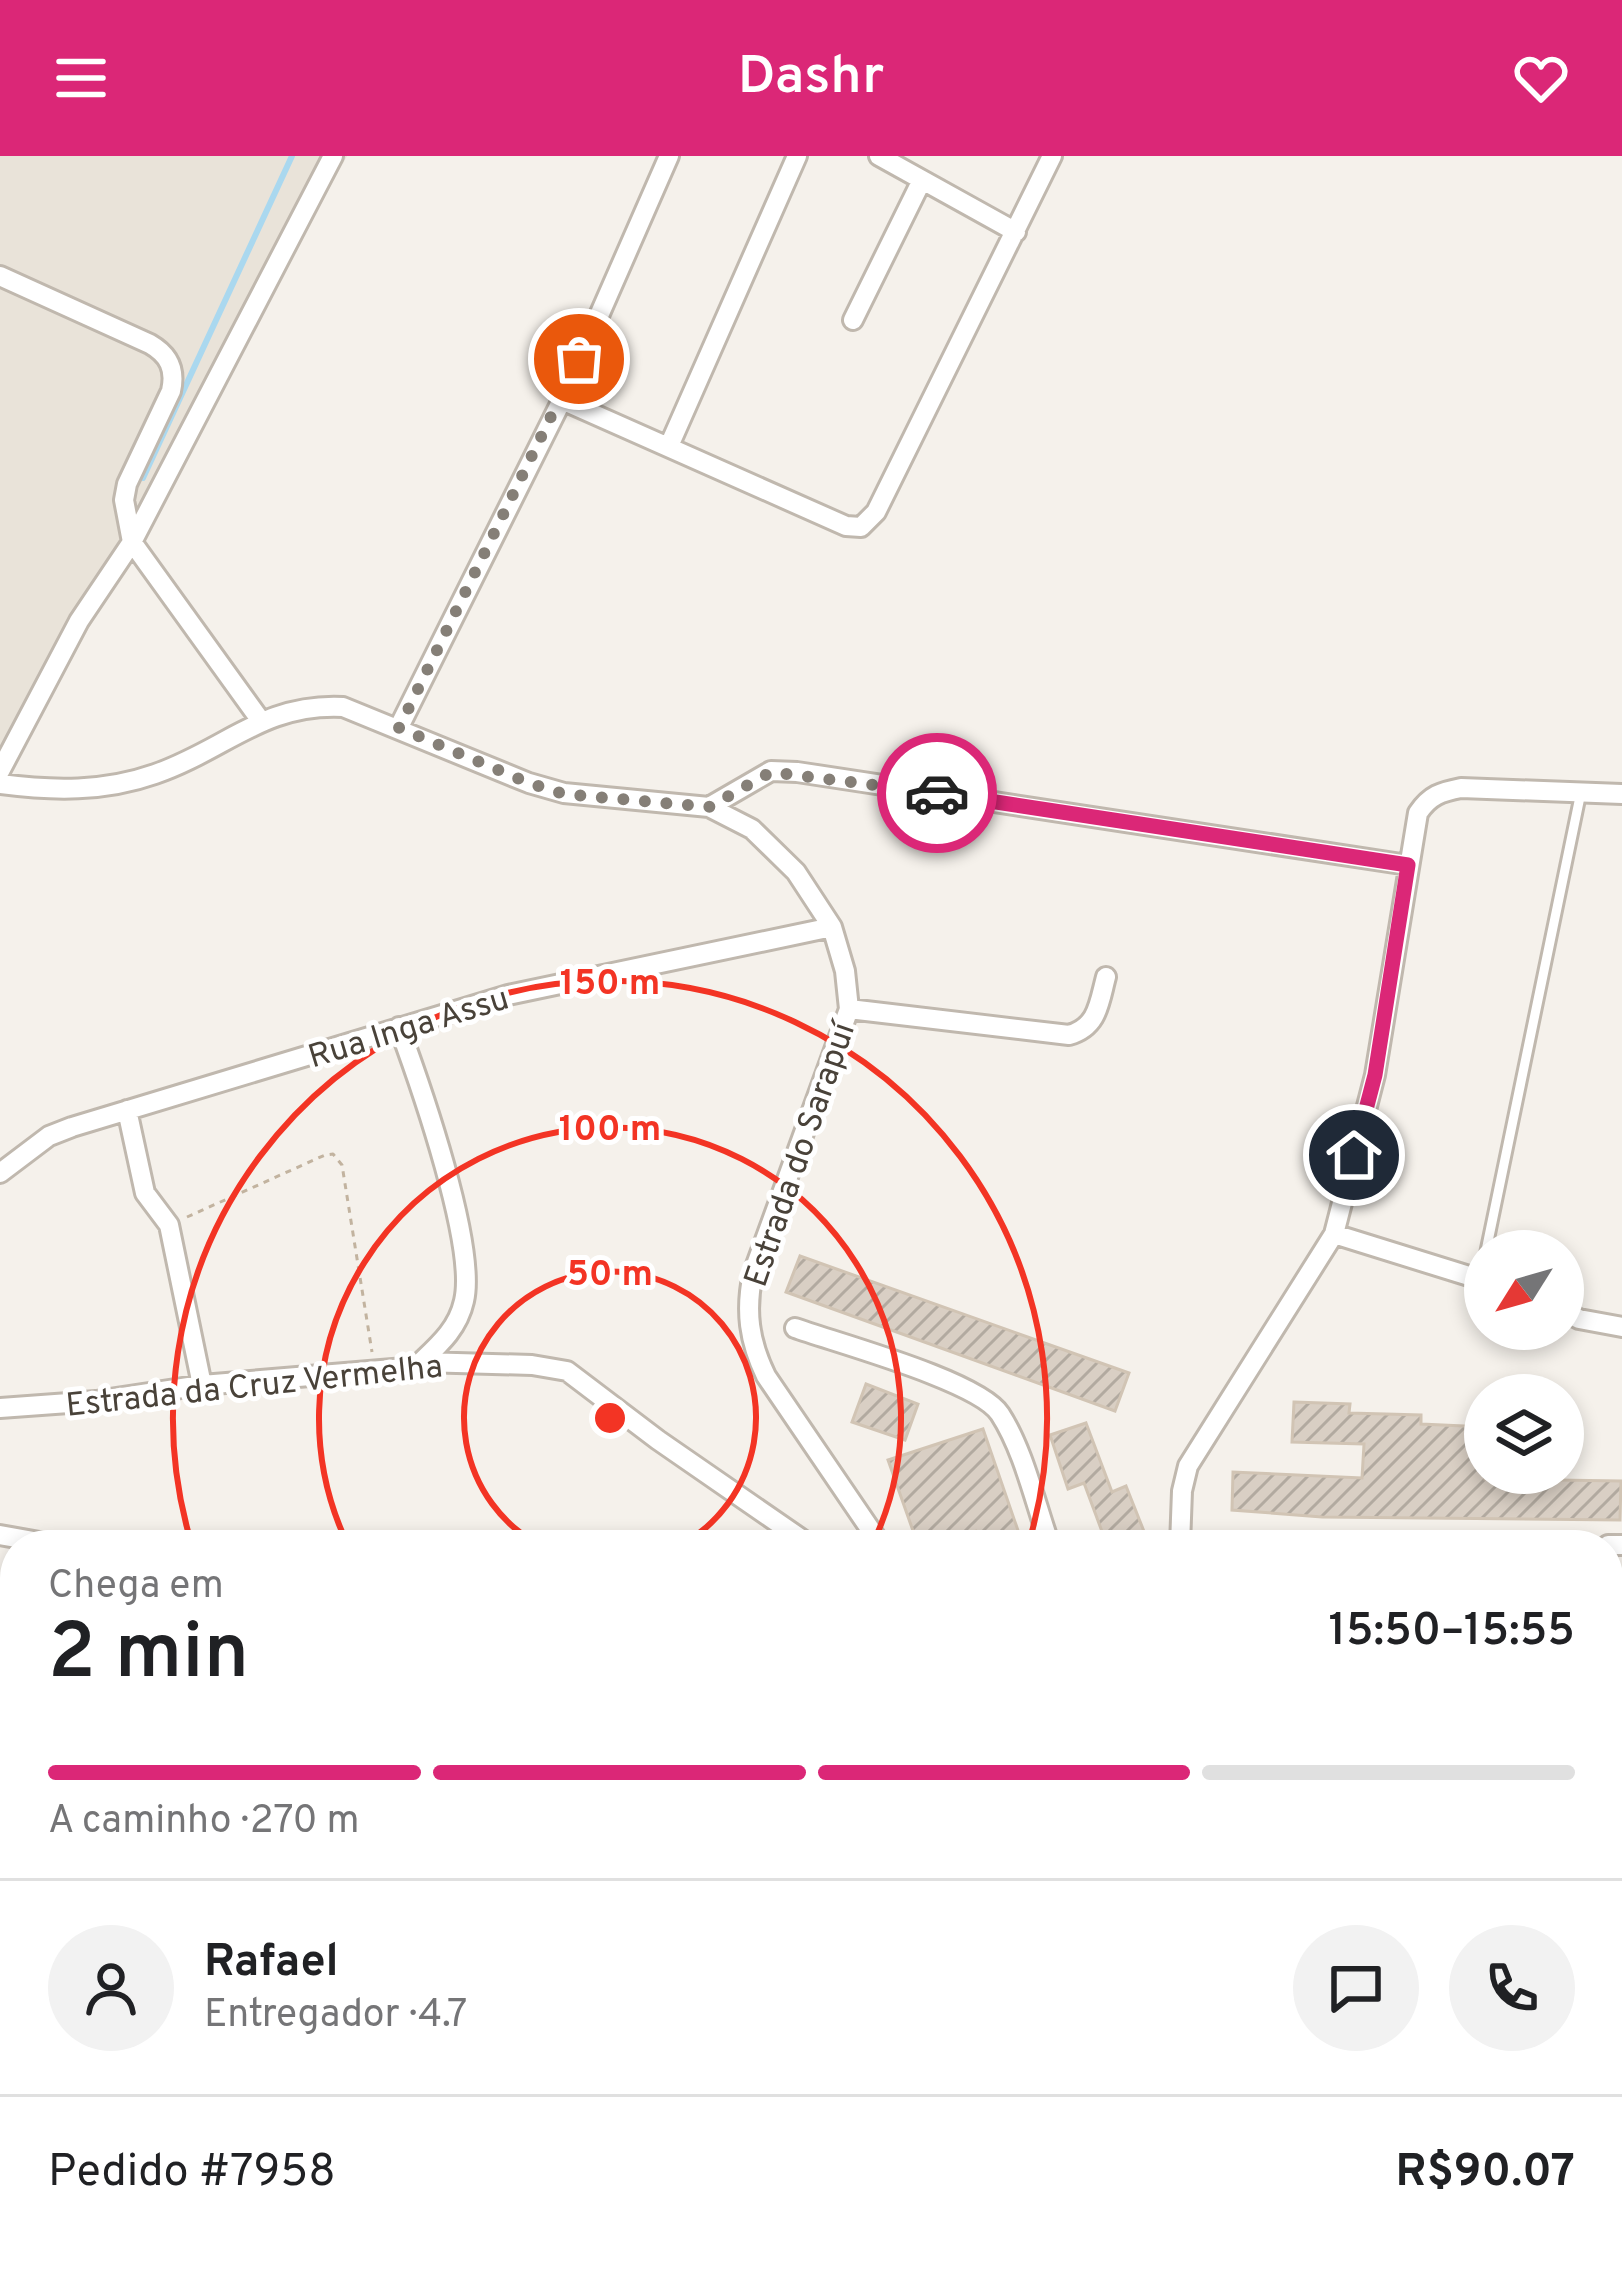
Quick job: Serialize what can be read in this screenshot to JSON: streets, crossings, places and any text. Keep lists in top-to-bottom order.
{
  "streets": {
    "street": ["Rua Inga Assu", "Estrada do Sarapuí", "Estrada da Cruz Vermelha"]
  },
  "crossings": [
    ["Rua Inga Assu", "Estrada do Sarapuí"]
  ],
  "north": "bottom left",
  "page": {
    "header": "Dashr",
    "heading": ["2 min", "Chega em", "15:50–15:55"],
    "panel": [
      "Rafael",
      "Entregador · 4.7",
      "Pedido #7958",
      "R$90.07"
    ],
    "bar": "A caminho · 270 m"
  },
  "rings": ["150 m", "100 m", "50 m"]
}
